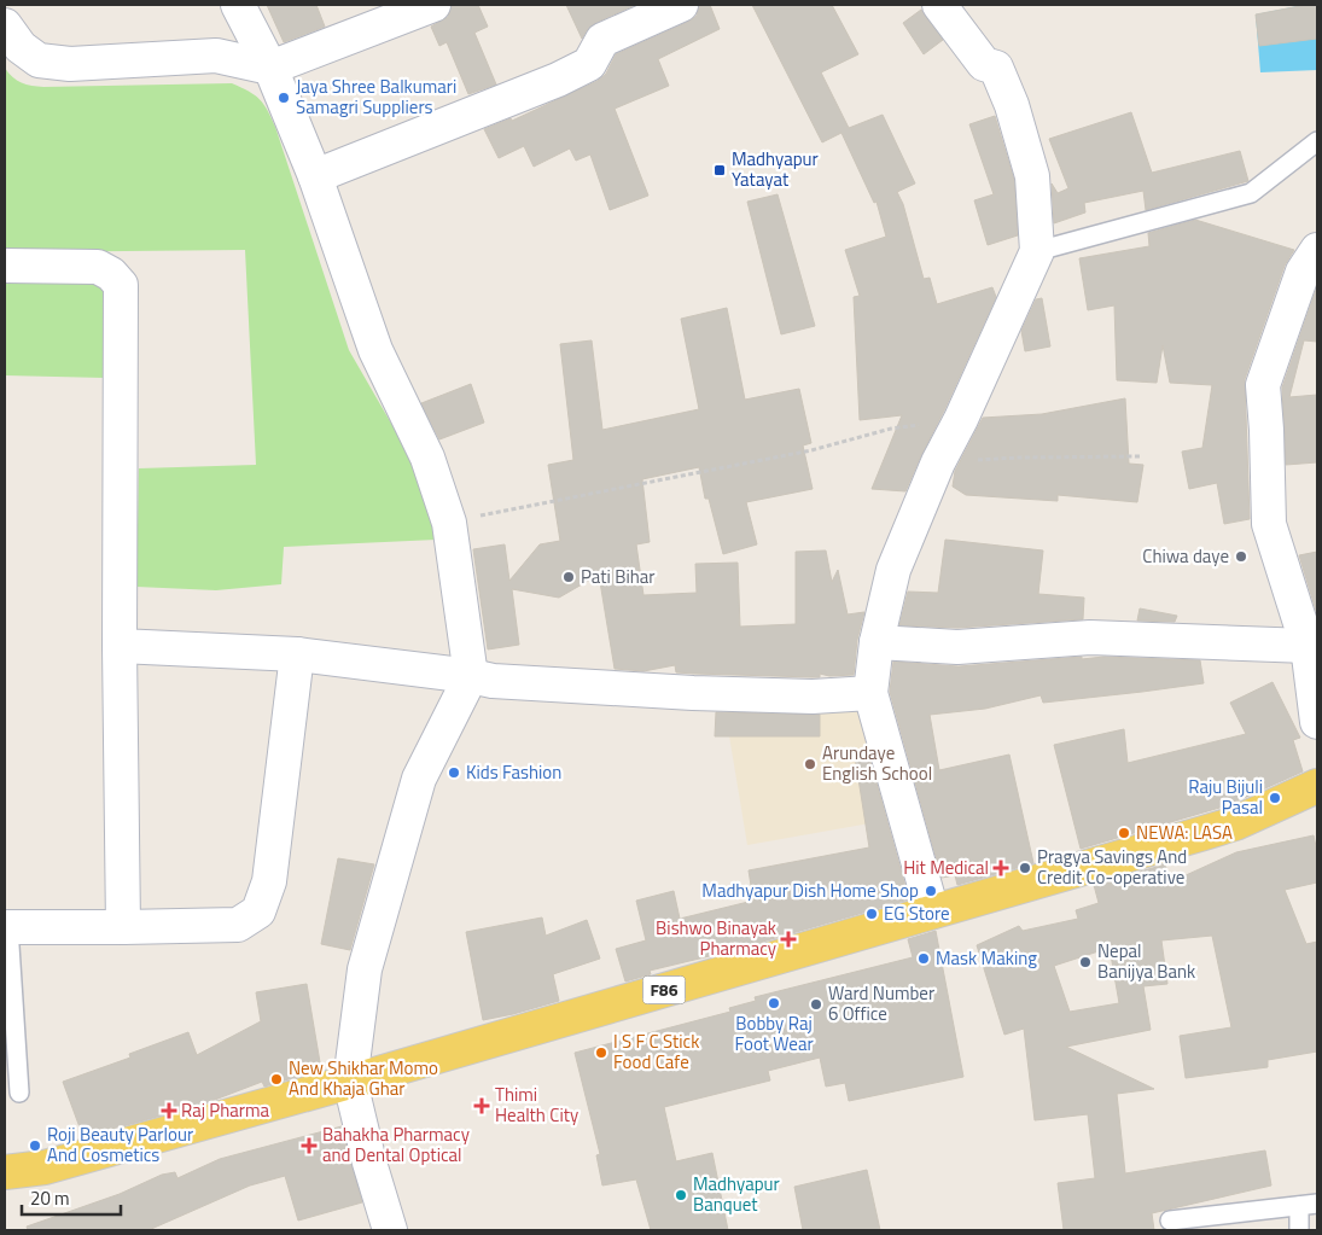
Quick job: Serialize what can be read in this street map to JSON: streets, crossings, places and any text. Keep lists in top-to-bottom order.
{
  "streets": {
    "main road": ["F86"]
  },
  "places": {
    "other": [
      "Jaya Shree Balkumari Samagri Suppliers",
      "Chiwa daye",
      "Pati Bihar",
      "Arundaye English School",
      "Kids Fashion",
      "Raju Bijuli Pasal",
      "NEWA: LASA",
      "Pragya Savings And Credit Co-operative",
      "Madhyapur Dish Home Shop",
      "EG Store",
      "Mask Making",
      "Nepal Banijya Bank",
      "Bobby Raj Foot Wear",
      "Ward Number 6 Office",
      "I S F C Stick Food Cafe",
      "New Shikhar Momo And Khaja Ghar",
      "Roji Beauty Parlour And Cosmetics",
      "Madhyapur Banquet"
    ],
    "transit": ["Madhyapur Yatayat"],
    "health": [
      "Hit Medical",
      "Bishwo Binayak Pharmacy",
      "Thimi Health City",
      "Raj Pharma",
      "Bahakha Pharmacy and Dental Optical"
    ]
  },
  "scale_bar": "20 m"
}
